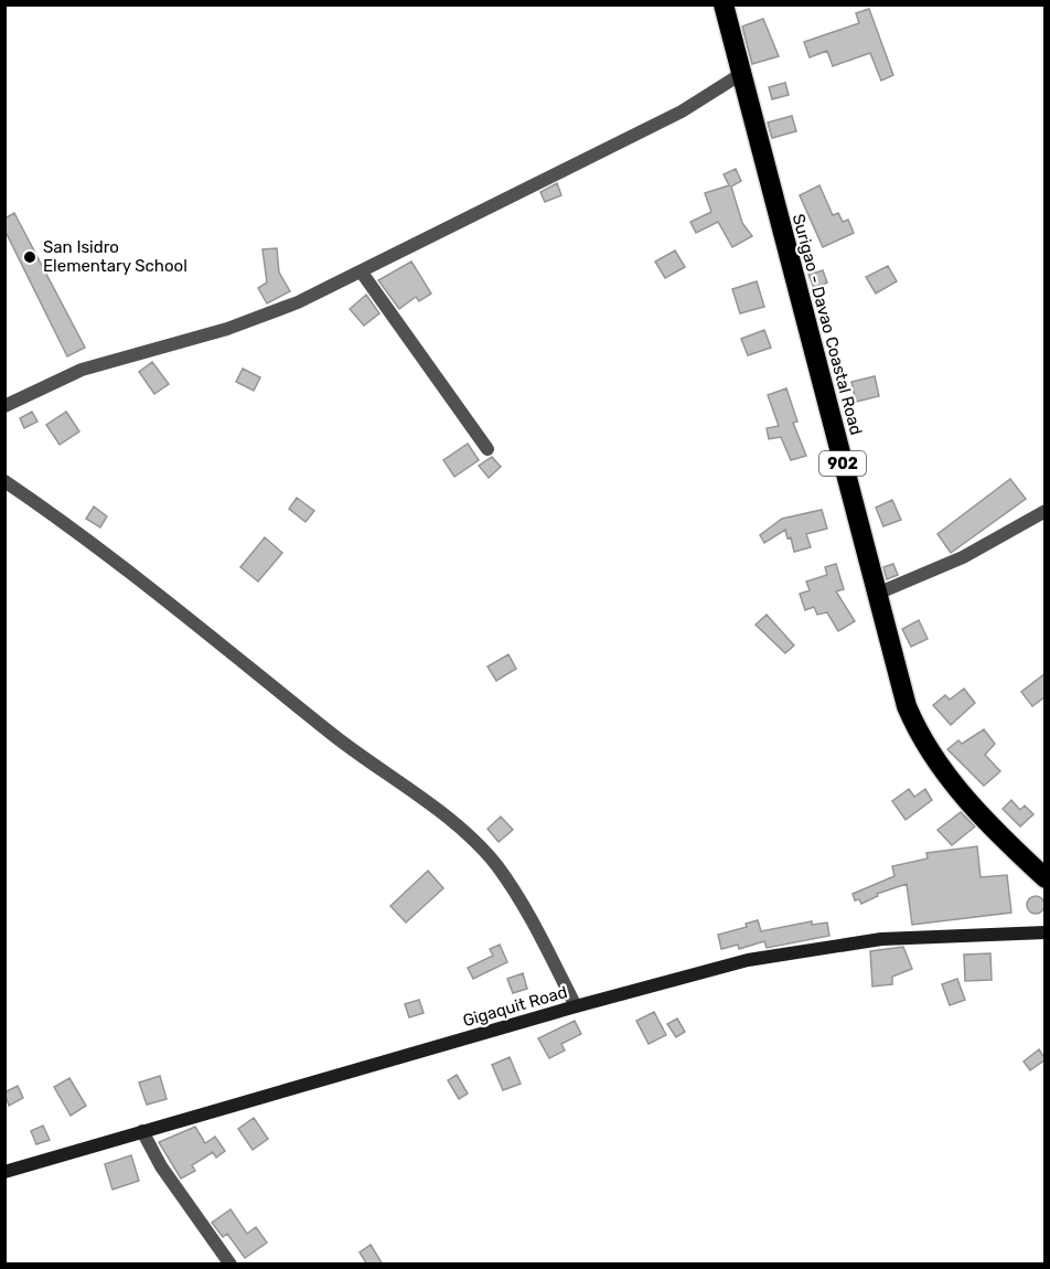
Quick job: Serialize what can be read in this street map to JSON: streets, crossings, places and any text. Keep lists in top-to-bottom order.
{
  "streets": {
    "highway": ["Surigao - Davao Coastal Road", "902"],
    "main road": ["Gigaquit Road"]
  },
  "places": ["San Isidro Elementary School"]
}
